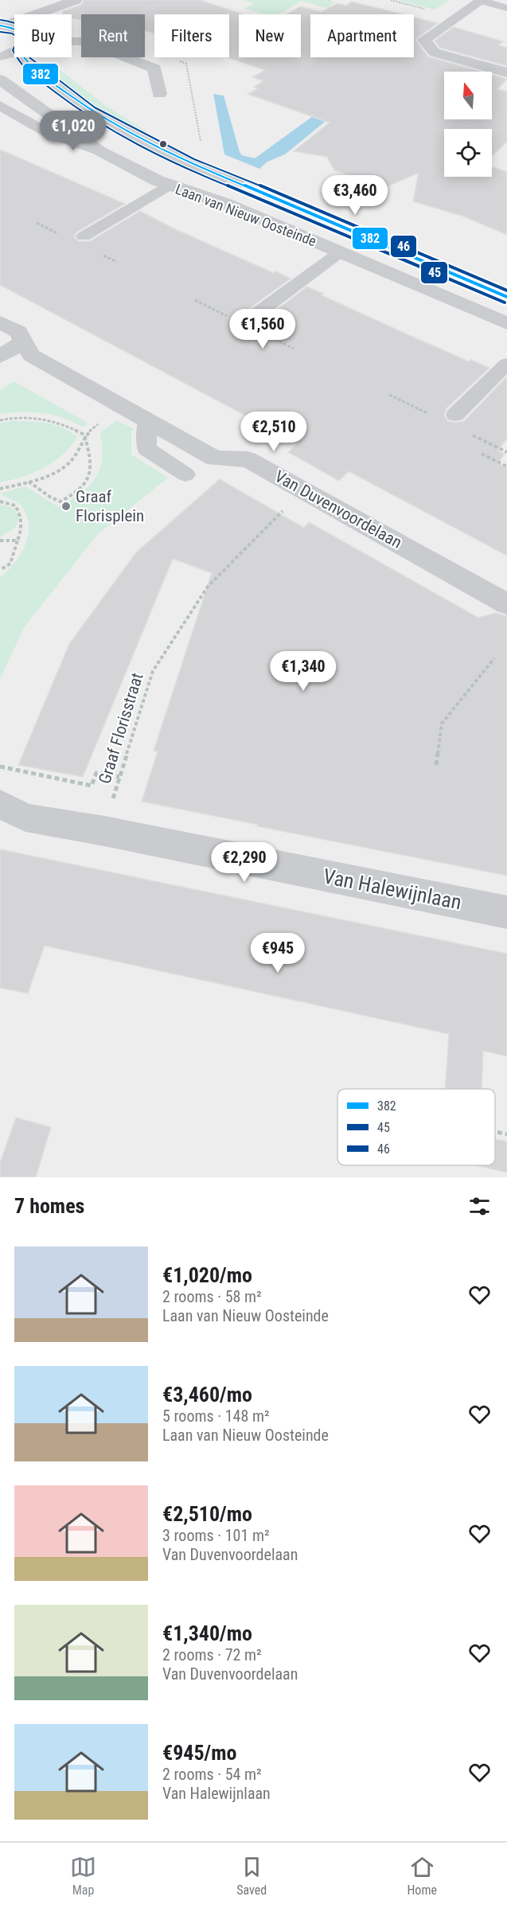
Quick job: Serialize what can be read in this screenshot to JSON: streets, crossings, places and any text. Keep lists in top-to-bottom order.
{
  "streets": {
    "main road": ["Laan van Nieuw Oosteinde"],
    "street": ["Van Duvenvoordelaan", "Van Halewijnlaan"],
    "path": ["Graaf Florisstraat"]
  },
  "places": ["Graaf Florisplein"],
  "lines": ["transit line 46", "transit line 382", "transit line 45"],
  "legend": ["382", "45", "46"],
  "north": "top",
  "page": {
    "chip": [
      "Buy",
      "Rent",
      "Filters",
      "New",
      "Apartment"
    ],
    "price": [
      "€1,020",
      "€3,460",
      "€1,560",
      "€2,510",
      "€1,340",
      "€2,290",
      "€945"
    ],
    "heading": "7 homes",
    "list": [
      {
        "name": "€1,020/mo",
        "note": "2 rooms · 58 m² · Laan van Nieuw Oosteinde"
      },
      {
        "name": "€3,460/mo",
        "note": "5 rooms · 148 m² · Laan van Nieuw Oosteinde"
      },
      {
        "name": "€2,510/mo",
        "note": "3 rooms · 101 m² · Van Duvenvoordelaan"
      },
      {
        "name": "€1,340/mo",
        "note": "2 rooms · 72 m² · Van Duvenvoordelaan"
      },
      {
        "name": "€945/mo",
        "note": "2 rooms · 54 m² · Van Halewijnlaan"
      }
    ],
    "tabs": ["Map", "Saved", "Home"]
  }
}
